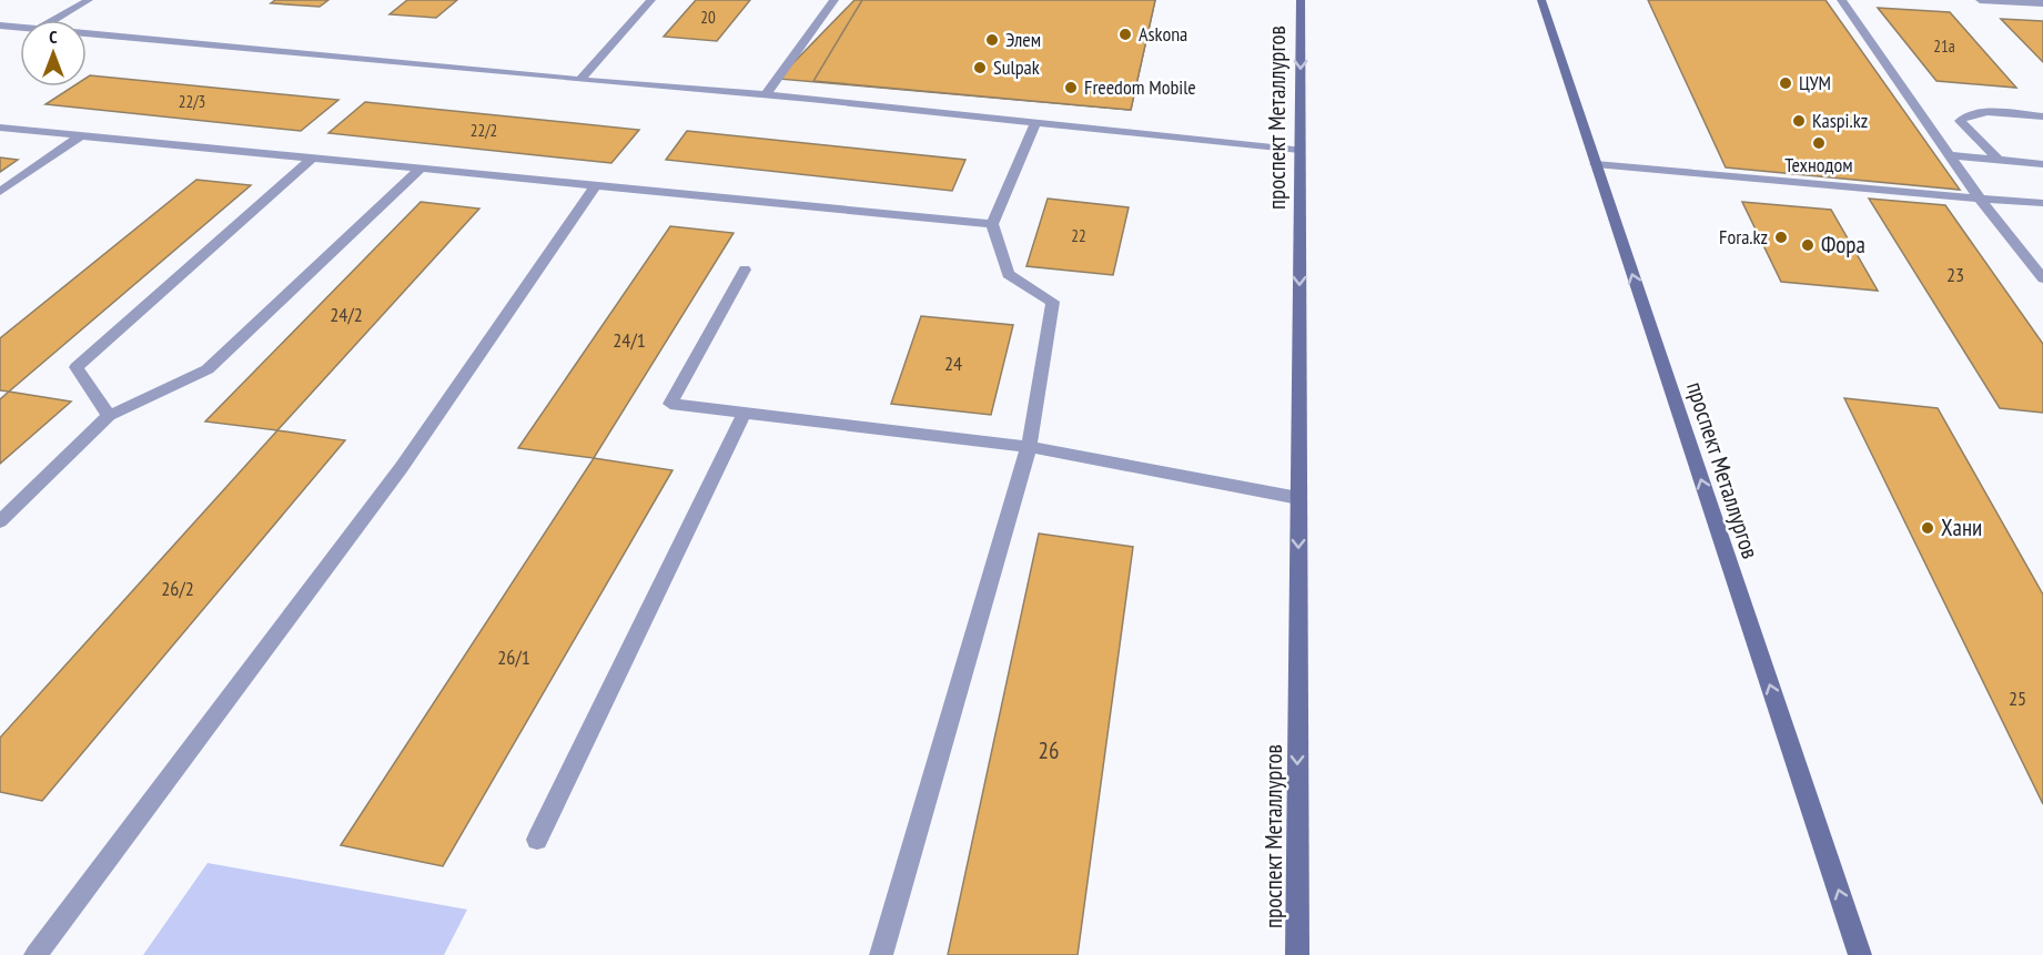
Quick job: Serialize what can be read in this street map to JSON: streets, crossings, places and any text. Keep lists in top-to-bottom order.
{
  "streets": {
    "main road": ["проспект Металлургов"]
  },
  "places": [
    "Askona",
    "Элем",
    "Sulpak",
    "ЦУМ",
    "Freedom Mobile",
    "Kaspi.kz",
    "Технодом",
    "Fora.kz",
    "Фора",
    "Хани"
  ],
  "house_numbers": [
    "20",
    "21а",
    "22/3",
    "22/2",
    "22",
    "23",
    "24/2",
    "24/1",
    "24",
    "26/2",
    "26/1",
    "25",
    "26"
  ],
  "north": "top"
}
